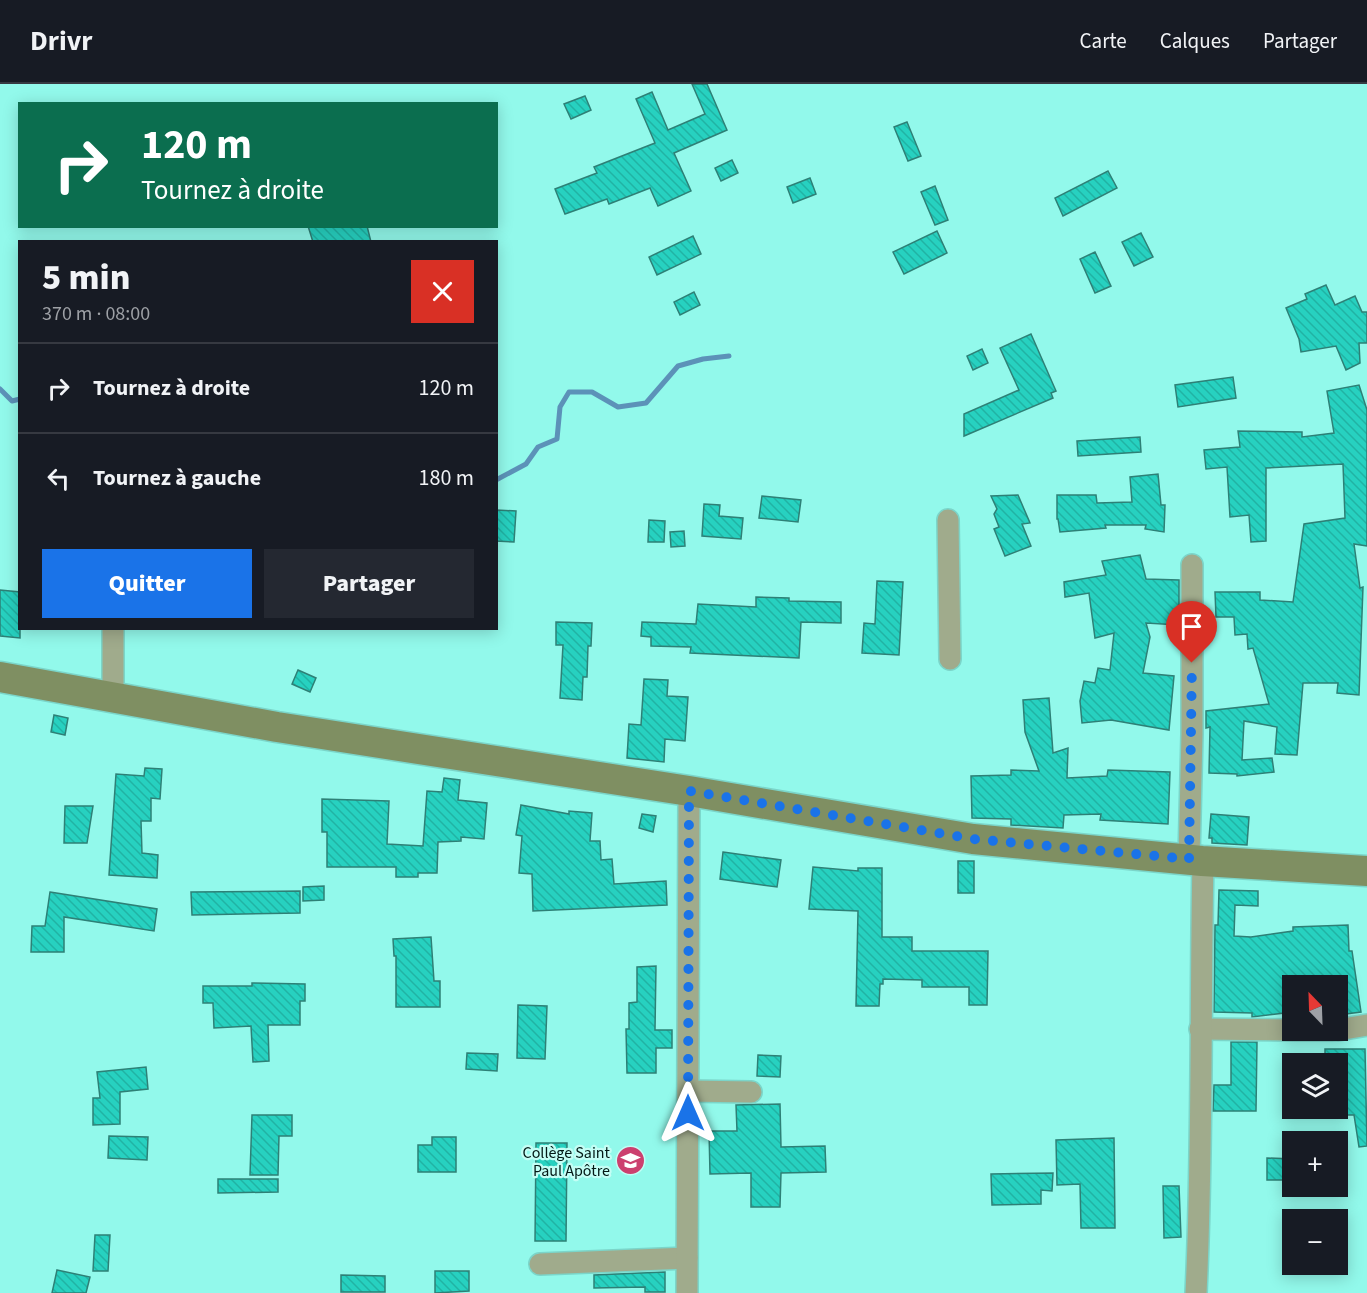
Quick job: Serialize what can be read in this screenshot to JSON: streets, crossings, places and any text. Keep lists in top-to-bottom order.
{
  "places": {
    "school or university": ["Collège Saint Paul Apôtre"]
  },
  "north": "top left",
  "page": {
    "header": "Drivr",
    "nav": ["Carte", "Calques", "Partager"],
    "turn": ["120 m", "Tournez à droite"],
    "heading": ["5 min", "370 m · 08:00"],
    "list": [
      {
        "name": "Tournez à droite",
        "value": "120 m"
      },
      {
        "name": "Tournez à gauche",
        "value": "180 m"
      }
    ],
    "buttons": ["Quitter", "Partager"],
    "map_buttons": ["+", "−"]
  }
}
